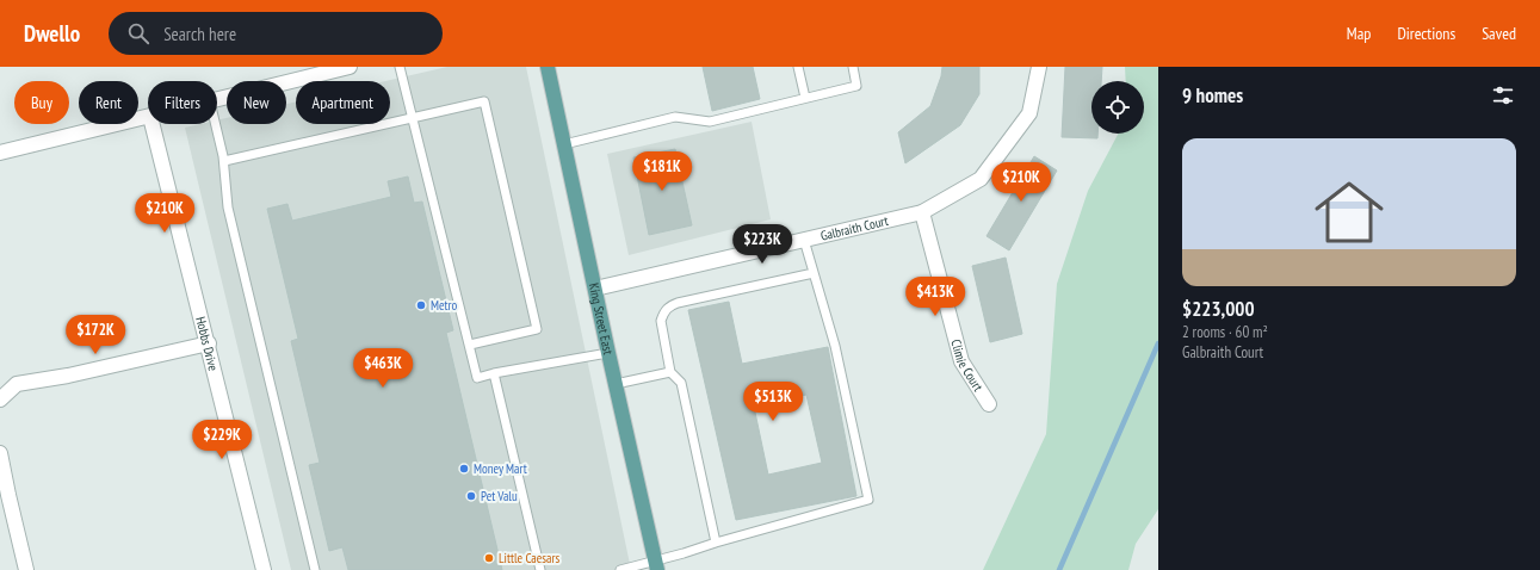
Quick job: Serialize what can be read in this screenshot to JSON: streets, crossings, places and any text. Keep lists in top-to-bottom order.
{
  "streets": {
    "main road": ["King Street East"],
    "street": ["Galbraith Court", "Hobbs Drive", "Climie Court"]
  },
  "crossings": [
    ["Galbraith Court", "King Street East"],
    ["Galbraith Court", "Climie Court"]
  ],
  "places": [
    "Metro",
    "Money Mart",
    "Pet Valu",
    "Little Caesars"
  ],
  "page": {
    "header": "Dwello",
    "search": "Search here",
    "nav": ["Map", "Directions", "Saved"],
    "heading": "9 homes",
    "chip": [
      "Buy",
      "Rent",
      "Filters",
      "New",
      "Apartment"
    ],
    "list": [
      {
        "name": "$223,000",
        "note": "2 rooms · 60 m² · Galbraith Court"
      }
    ],
    "price": [
      "$181K",
      "$210K",
      "$210K",
      "$223K",
      "$413K",
      "$172K",
      "$463K",
      "$513K",
      "$229K"
    ]
  }
}
